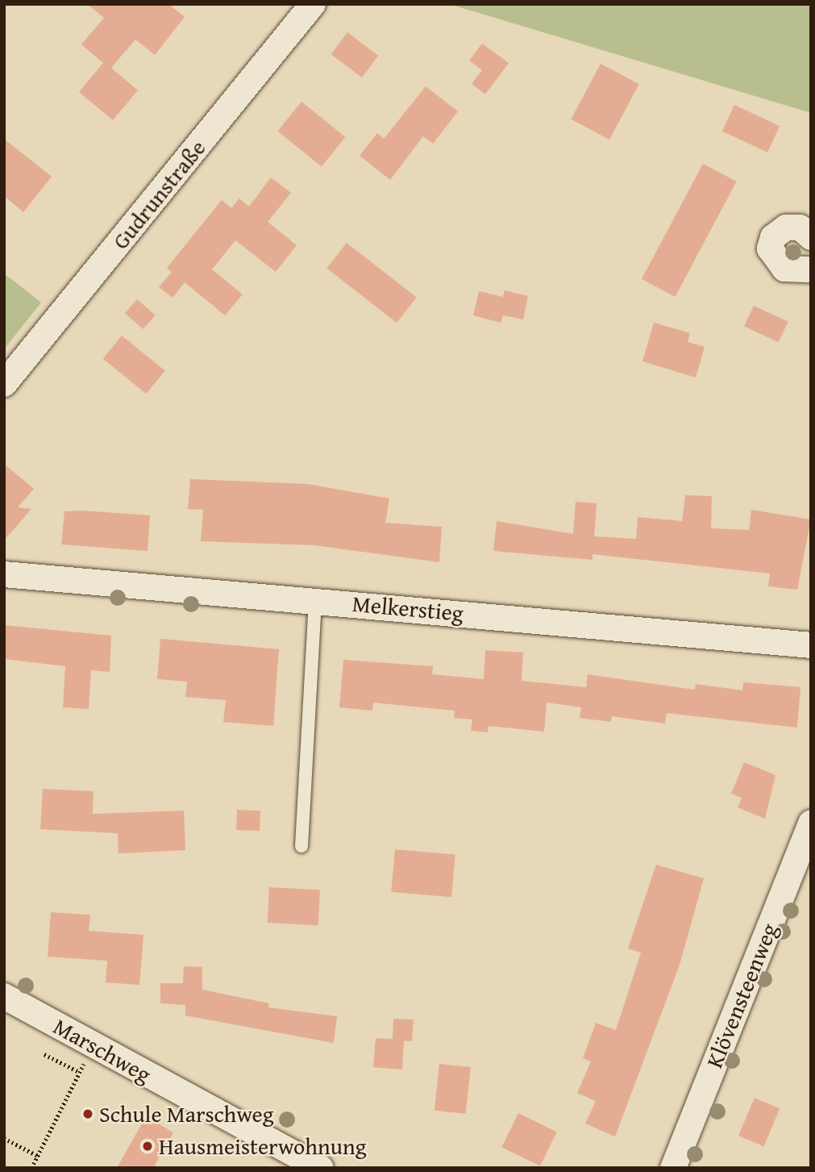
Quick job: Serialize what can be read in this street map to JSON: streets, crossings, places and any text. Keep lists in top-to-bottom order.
{
  "streets": {
    "street": [
      "Gudrunstraße",
      "Melkerstieg",
      "Klövensteenweg",
      "Marschweg"
    ]
  },
  "places": ["Schule Marschweg", "Hausmeisterwohnung"]
}
